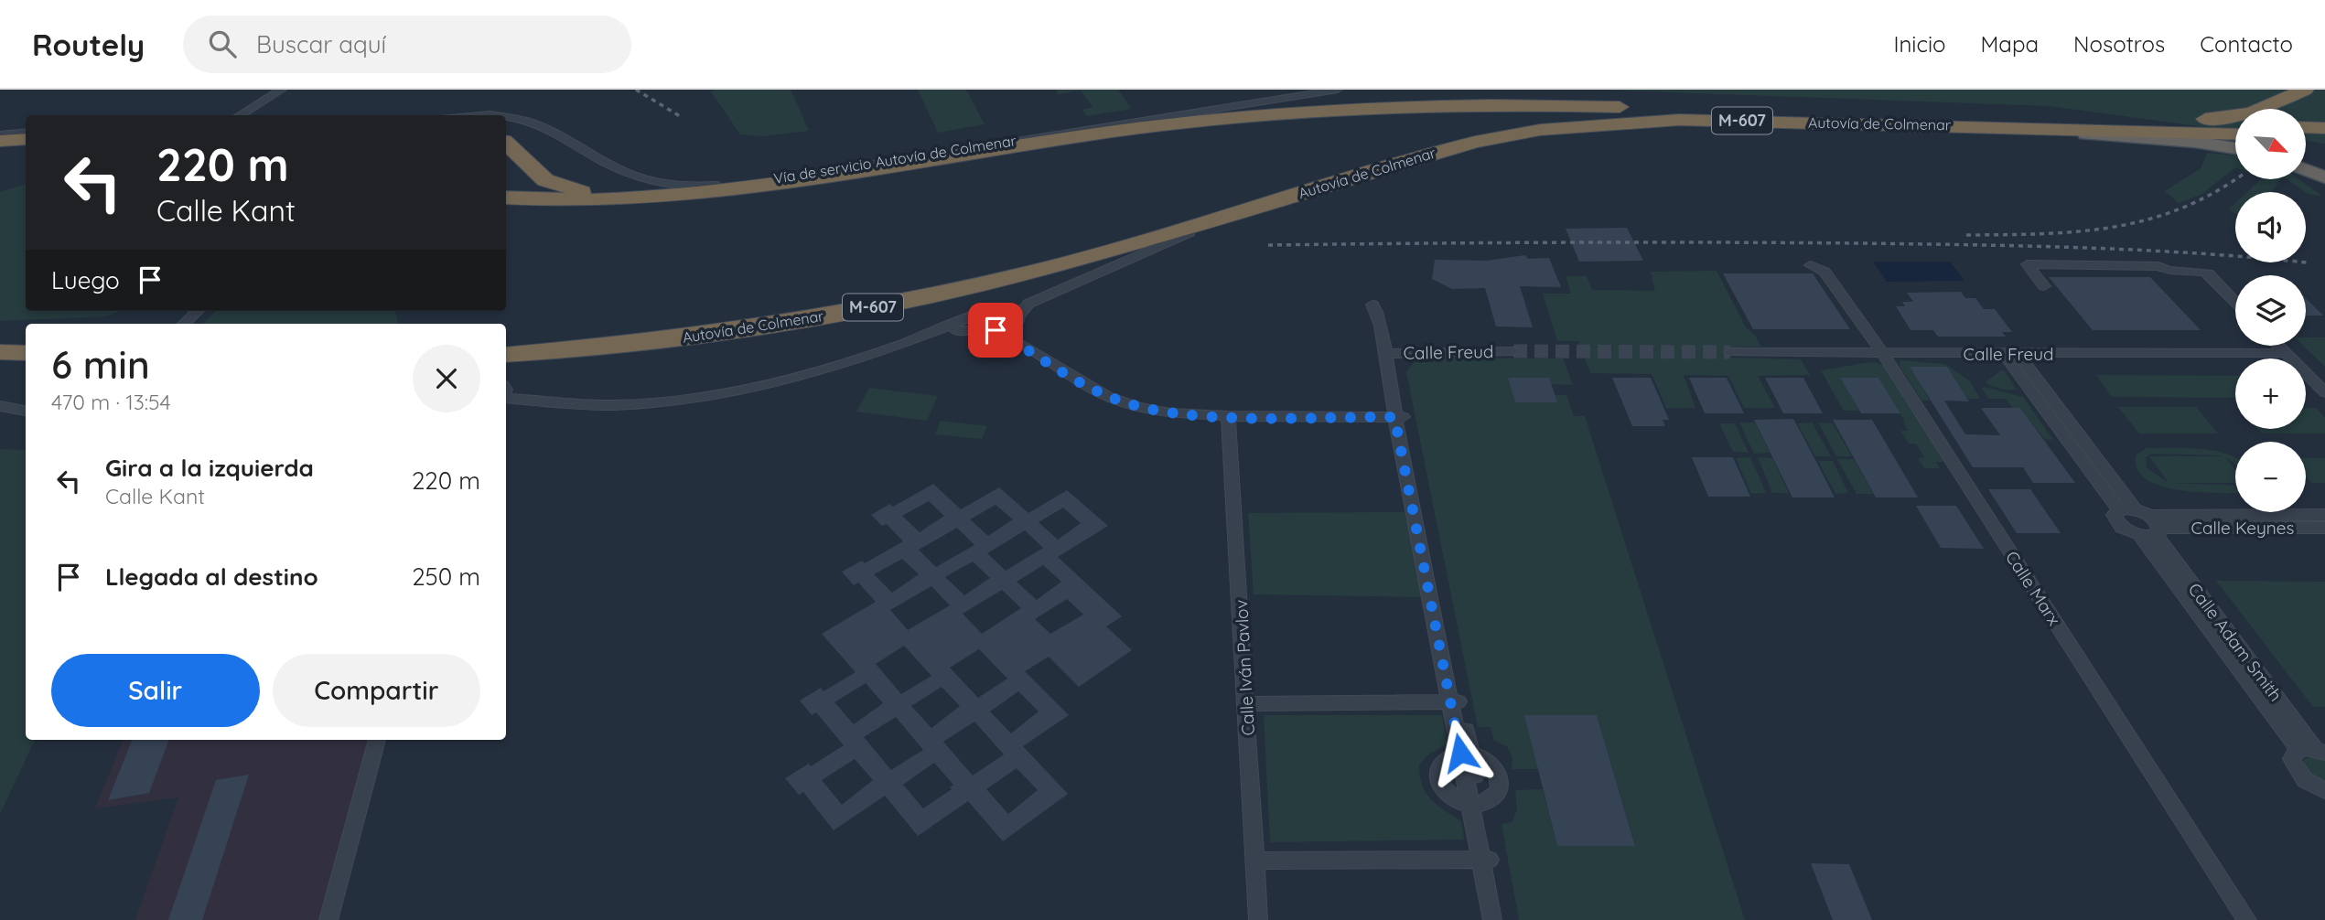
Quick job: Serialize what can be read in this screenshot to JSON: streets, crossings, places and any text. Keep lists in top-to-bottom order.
{
  "streets": {
    "highway": ["M-607", "Autovía de Colmenar"],
    "street": [
      "Vía de servicio Autovía de Colmenar",
      "Calle Freud",
      "Calle Keynes",
      "Calle Marx",
      "Calle Adam Smith",
      "Calle Iván Pavlov"
    ]
  },
  "crossings": [
    ["Calle Freud", "Calle Marx"],
    ["Calle Keynes", "Calle Adam Smith"]
  ],
  "north": "bottom right",
  "page": {
    "header": "Routely",
    "search": "Buscar aquí",
    "nav": [
      "Inicio",
      "Mapa",
      "Nosotros",
      "Contacto"
    ],
    "map_buttons": ["+", "−"],
    "turn": ["220 m", "Calle Kant"],
    "then": "Luego",
    "heading": ["6 min", "470 m · 13:54"],
    "list": [
      {
        "name": "Gira a la izquierda",
        "note": "Calle Kant",
        "value": "220 m"
      },
      {
        "name": "Llegada al destino",
        "value": "250 m"
      }
    ],
    "buttons": ["Salir", "Compartir"]
  }
}
